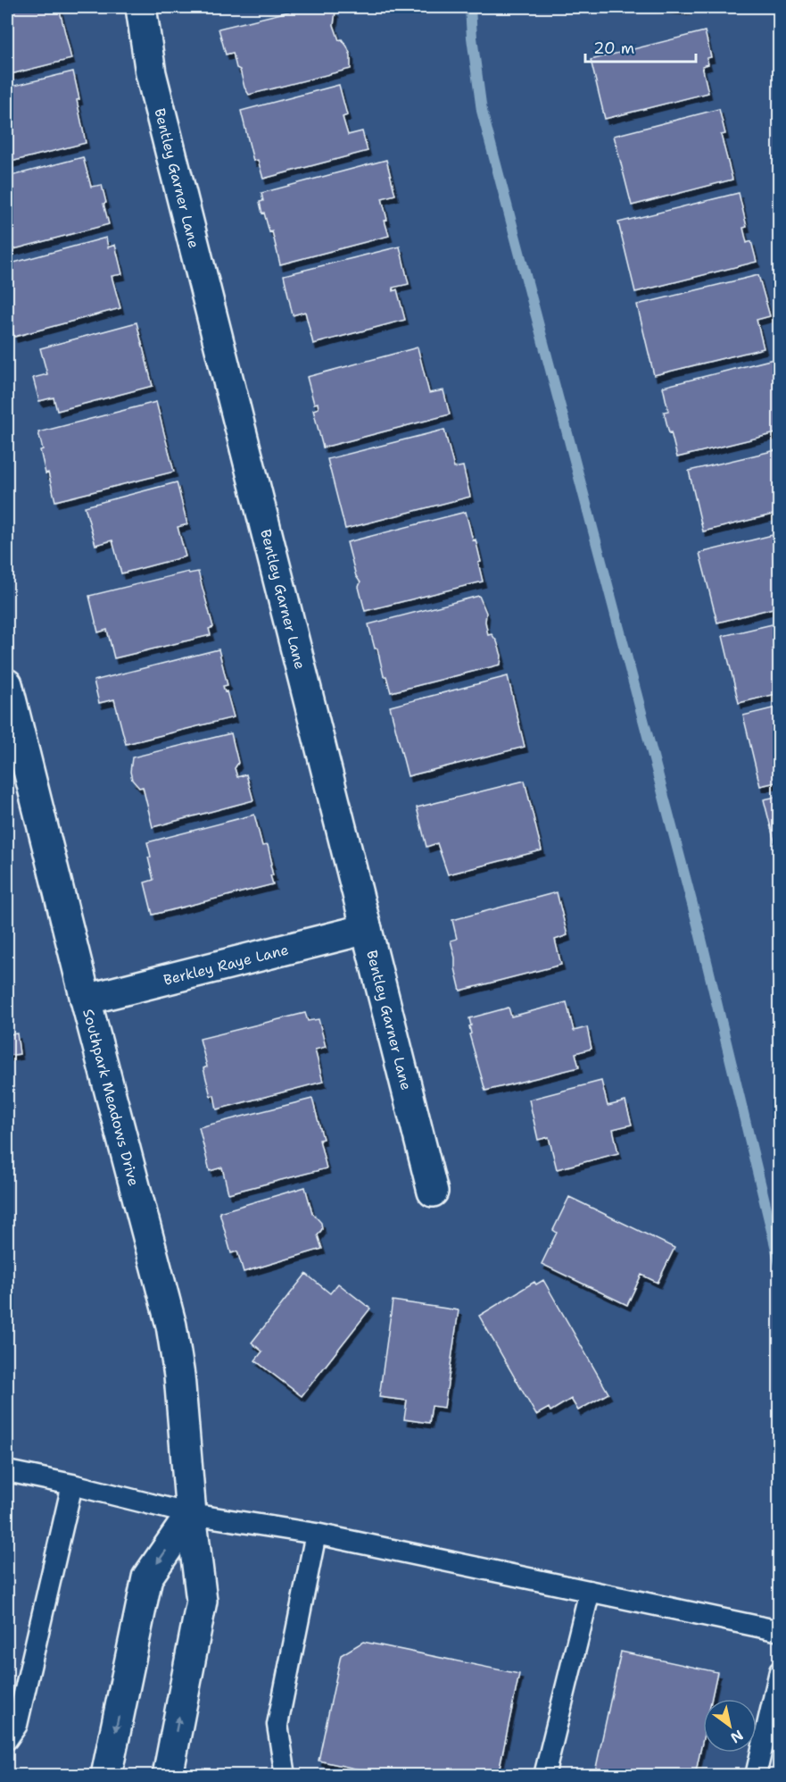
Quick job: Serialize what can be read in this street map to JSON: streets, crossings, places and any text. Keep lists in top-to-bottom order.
{
  "streets": {
    "street": ["Bentley Garner Lane", "Berkley Raye Lane", "Southpark Meadows Drive"]
  },
  "crossings": [
    ["Bentley Garner Lane", "Berkley Raye Lane"],
    ["Berkley Raye Lane", "Southpark Meadows Drive"]
  ],
  "scale_bar": "20 m",
  "north": "bottom right"
}
